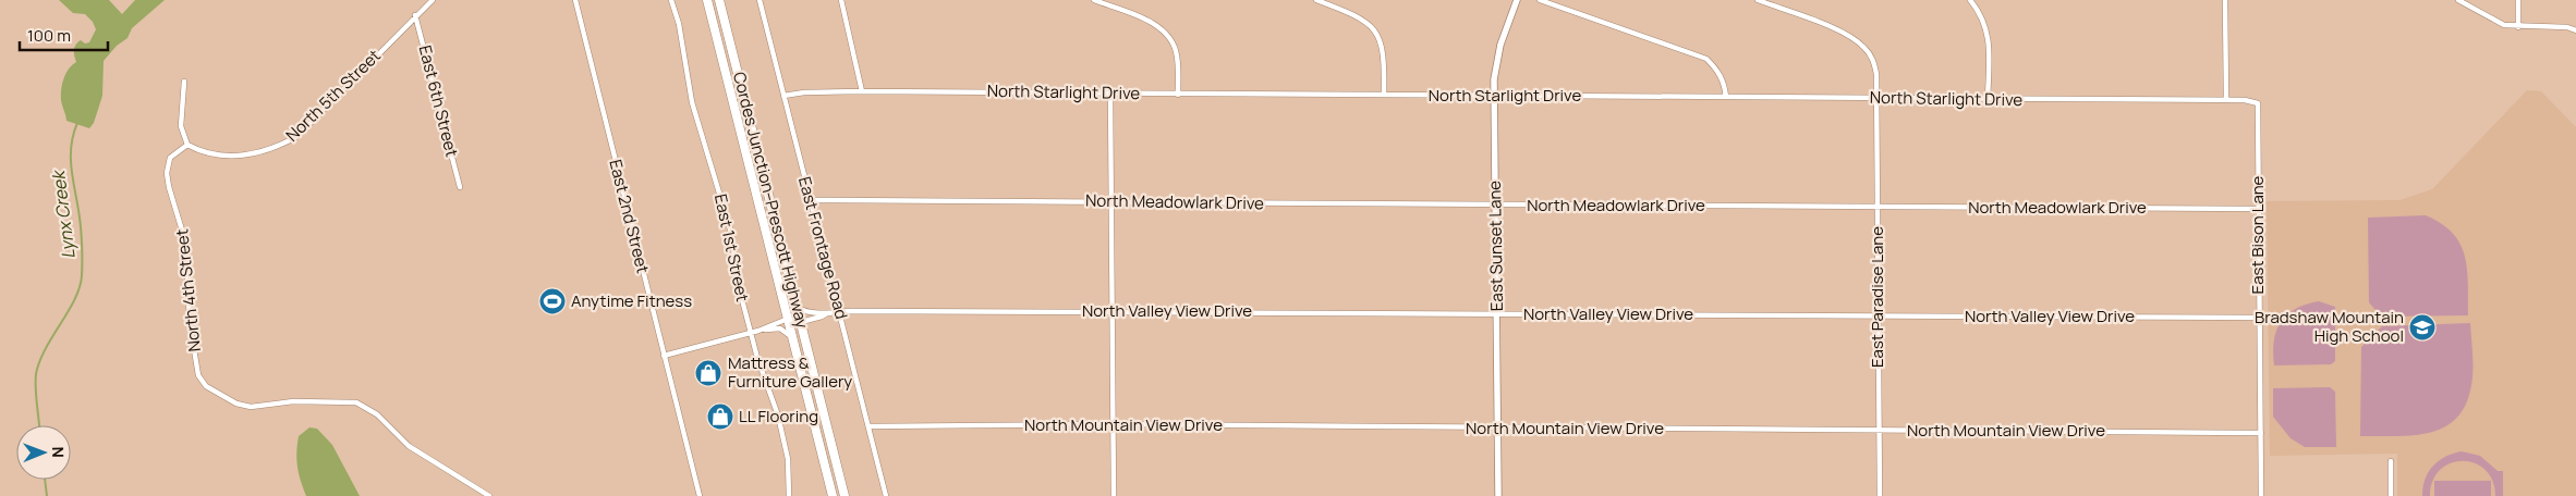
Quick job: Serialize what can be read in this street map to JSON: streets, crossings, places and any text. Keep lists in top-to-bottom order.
{
  "streets": {
    "main road": ["Cordes Junction–Prescott Highway"],
    "street": [
      "North Starlight Drive",
      "North 5th Street",
      "East 6th Street",
      "North Meadowlark Drive",
      "East 2nd Street",
      "East Bison Lane",
      "East Sunset Lane",
      "East 1st Street",
      "East Frontage Road",
      "North 4th Street",
      "East Paradise Lane",
      "North Valley View Drive",
      "North Mountain View Drive"
    ]
  },
  "crossings": [
    ["North Starlight Drive", "East Bison Lane"],
    ["North Starlight Drive", "East Sunset Lane"],
    ["North Starlight Drive", "East Frontage Road"],
    ["North Starlight Drive", "East Paradise Lane"],
    ["North 5th Street", "East 6th Street"],
    ["North 5th Street", "North 4th Street"],
    ["Cordes Junction–Prescott Highway", "North Valley View Drive"],
    ["North Meadowlark Drive", "East Bison Lane"],
    ["North Meadowlark Drive", "East Sunset Lane"],
    ["North Meadowlark Drive", "East Frontage Road"],
    ["North Meadowlark Drive", "East Paradise Lane"],
    ["East Bison Lane", "North Valley View Drive"],
    ["East Bison Lane", "North Mountain View Drive"],
    ["East Sunset Lane", "North Valley View Drive"],
    ["East Sunset Lane", "North Mountain View Drive"],
    ["East Frontage Road", "North Valley View Drive"],
    ["East Frontage Road", "North Mountain View Drive"],
    ["East Paradise Lane", "North Valley View Drive"],
    ["East Paradise Lane", "North Mountain View Drive"]
  ],
  "water": ["Lynx Creek"],
  "places": {
    "sports": ["Anytime Fitness"],
    "school or university": ["Bradshaw Mountain High School"],
    "shop": ["Mattress & Furniture Gallery", "LL Flooring"]
  },
  "scale_bar": "100 m",
  "north": "right"
}
